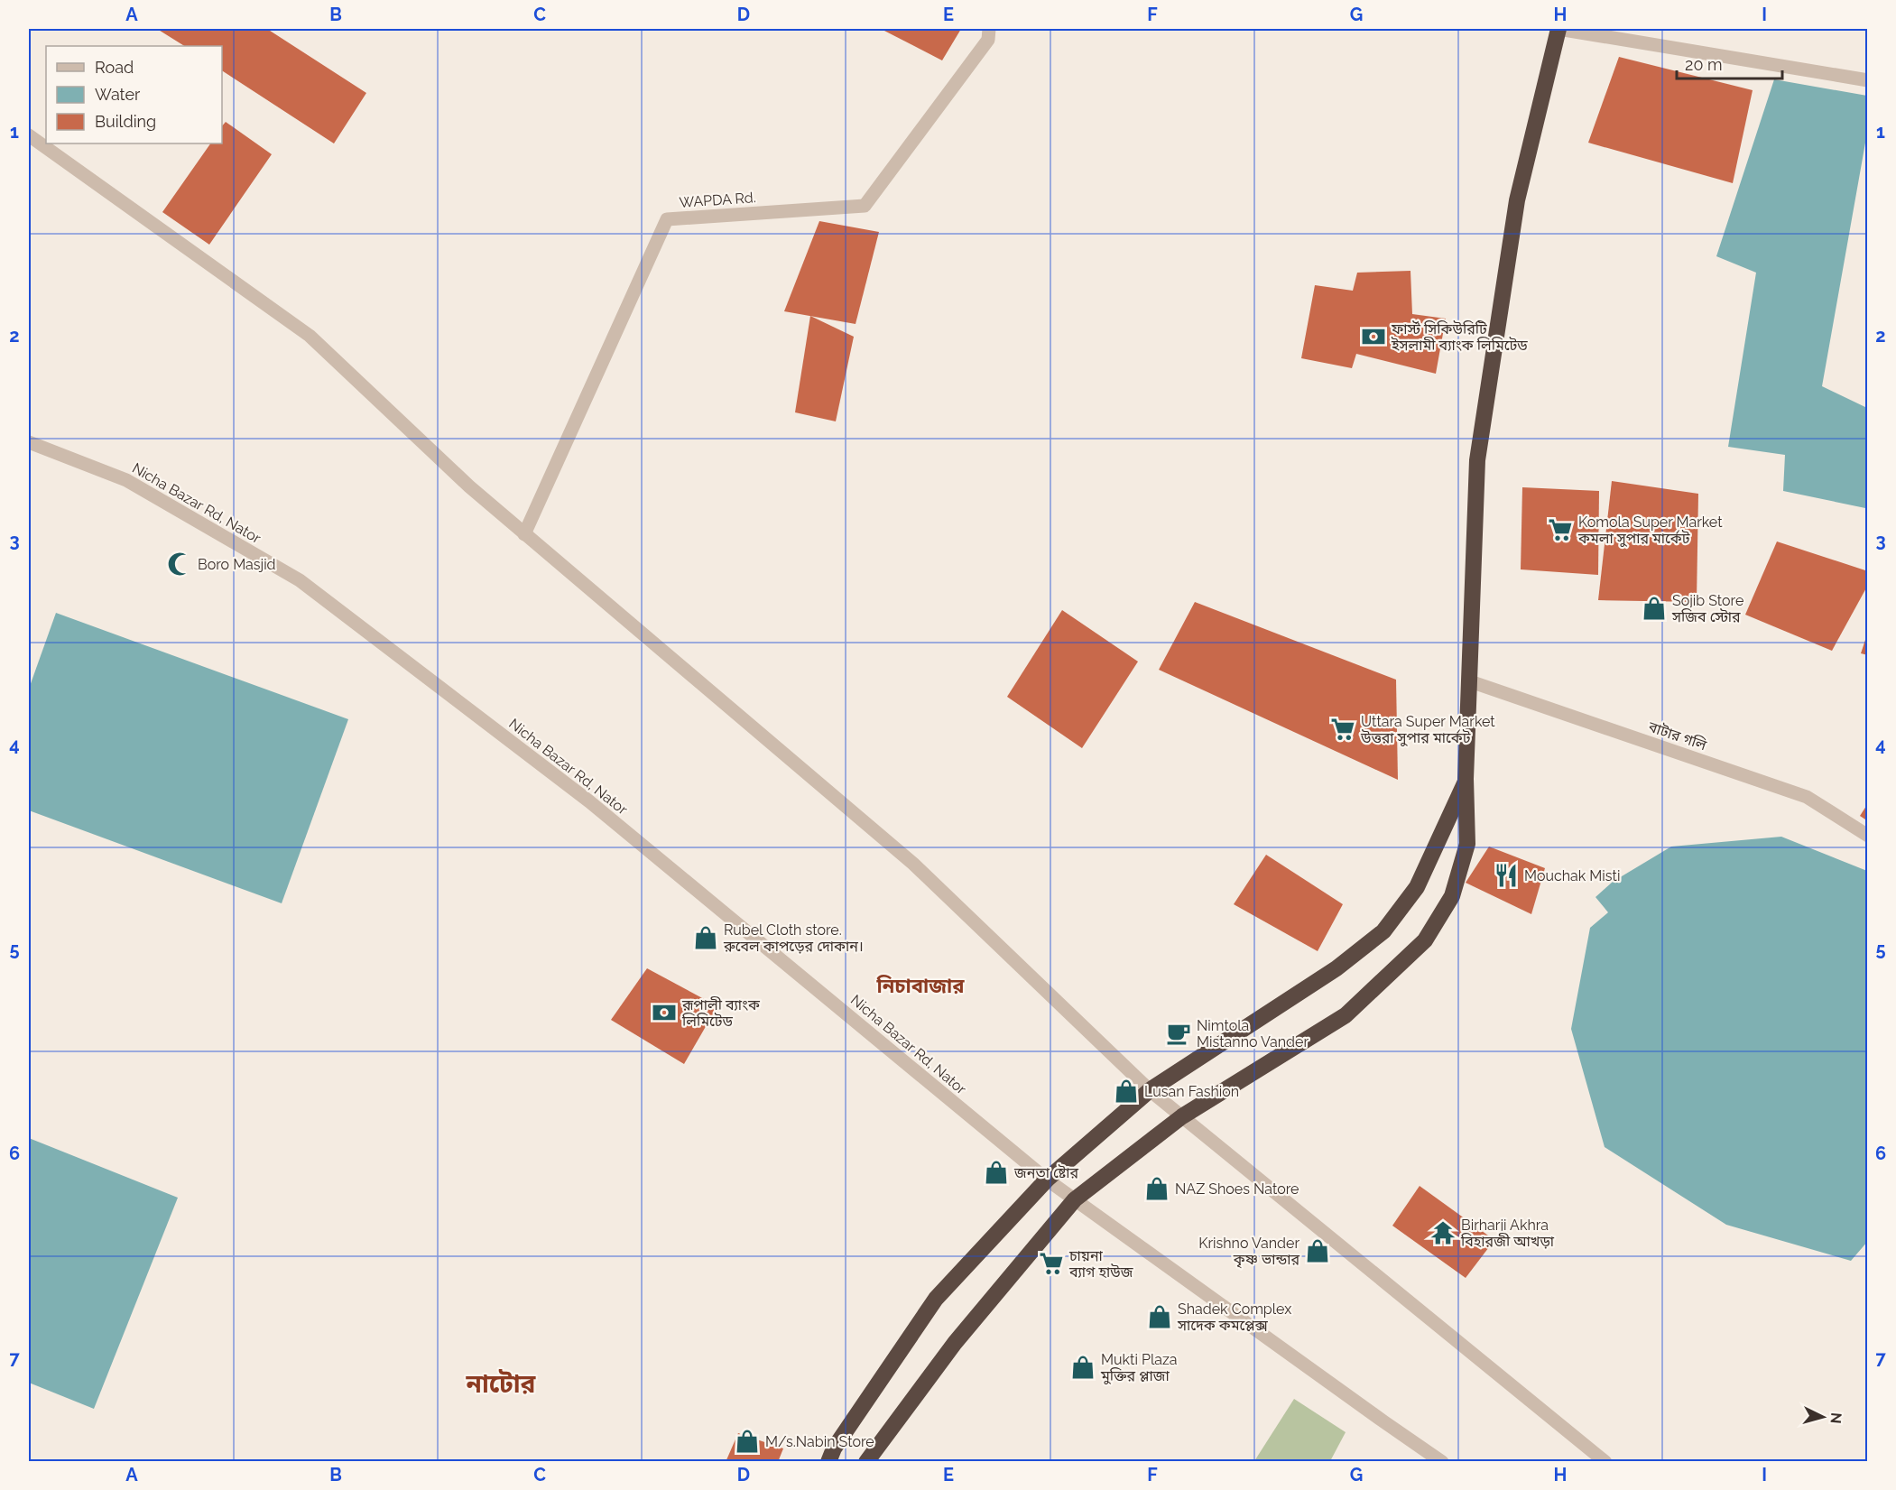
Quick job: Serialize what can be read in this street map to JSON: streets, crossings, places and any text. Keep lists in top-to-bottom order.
{
  "streets": {
    "street": ["WAPDA Rd.", "Nicha Bazar Rd, Nator", "বাটার গলি"]
  },
  "districts": ["নিচাবাজার", "নাটোর"],
  "places": {
    "bank": ["ফার্স্ট সিকিউরিটি ইসলামী ব্যাংক লিমিটেড", "রূপালী ব্যাংক লিমিটেড"],
    "supermarket": ["Komola Super Market কমলা সুপার মার্কেট", "Uttara Super Market উত্তরা সুপার মার্কেট", "চায়না ব্যাগ হাউজ"],
    "mosque": ["Boro Masjid"],
    "shop": [
      "Sojib Store সজিব স্টোর",
      "Rubel Cloth store. রুবেল কাপড়ের দোকান।",
      "Lusan Fashion",
      "জনতা ষ্টোর",
      "NAZ Shoes Natore",
      "Krishno Vander কৃষ্ণ ভান্ডার",
      "Shadek Complex সাদেক কমপ্লেক্স",
      "Mukti Plaza মুক্তির প্লাজা",
      "M/s.Nabin Store"
    ],
    "restaurant": ["Mouchak Misti"],
    "cafe": ["Nimtola Mistanno Vander"],
    "temple": ["Birharji Akhra বিহারজী আখড়া"]
  },
  "legend": ["Road", "Water", "Building"],
  "scale_bar": "20 m",
  "north": "right",
  "grid": {
    "columns": [
      "A",
      "B",
      "C",
      "D",
      "E",
      "F",
      "G",
      "H",
      "I"
    ],
    "rows": [
      "1",
      "2",
      "3",
      "4",
      "5",
      "6",
      "7"
    ]
  }
}
